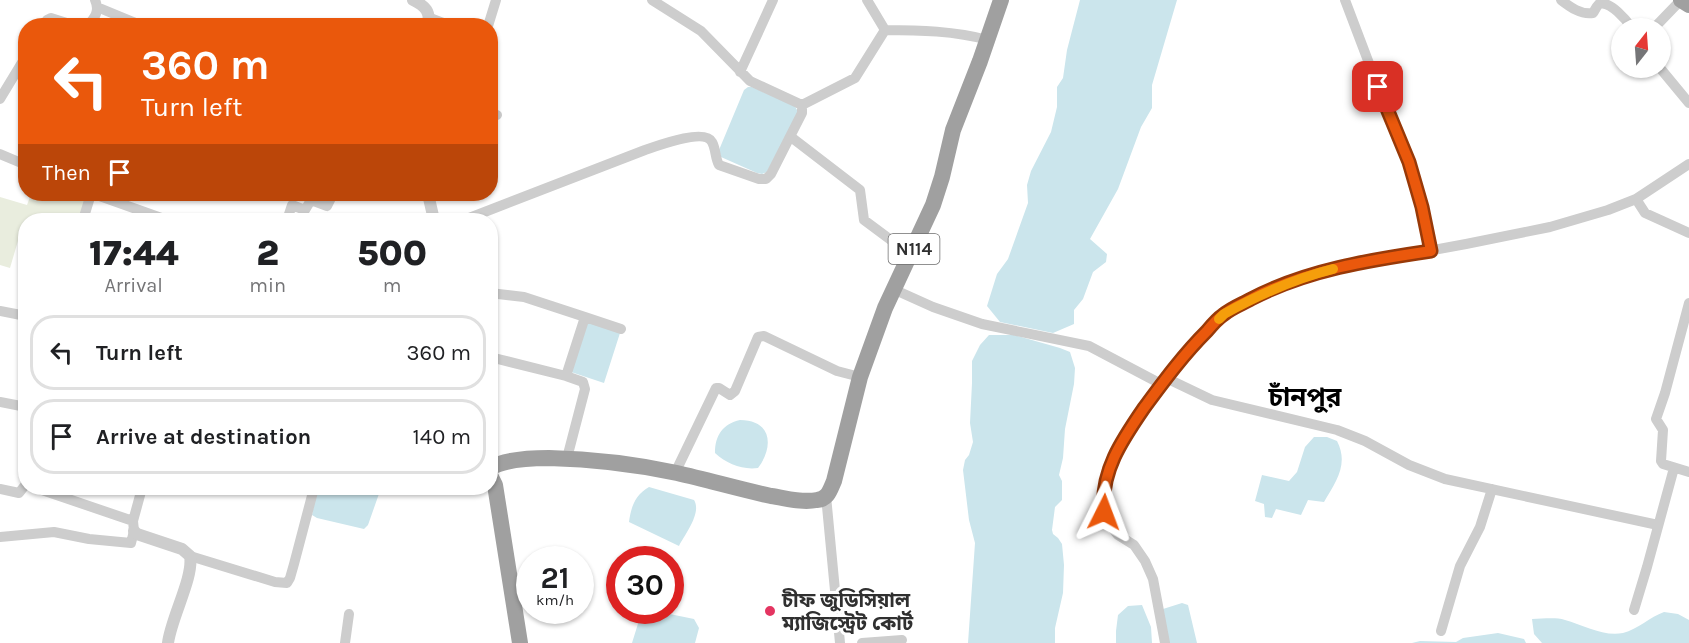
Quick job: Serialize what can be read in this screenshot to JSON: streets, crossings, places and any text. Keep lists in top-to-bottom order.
{
  "streets": {
    "highway": ["N114"]
  },
  "districts": ["চাঁনপুর"],
  "places": ["চীফ জুডিসিয়াল ম্যাজিস্ট্রেট কোর্ট"],
  "north": "top",
  "page": {
    "turn": ["360 m", "Turn left"],
    "then": "Then",
    "eta": [
      "17:44",
      "Arrival",
      "2",
      "min",
      "500",
      "m"
    ],
    "list": [
      {
        "name": "Turn left",
        "value": "360 m"
      },
      {
        "name": "Arrive at destination",
        "value": "140 m"
      }
    ],
    "speed": "21 km/h",
    "limit": "30"
  }
}
